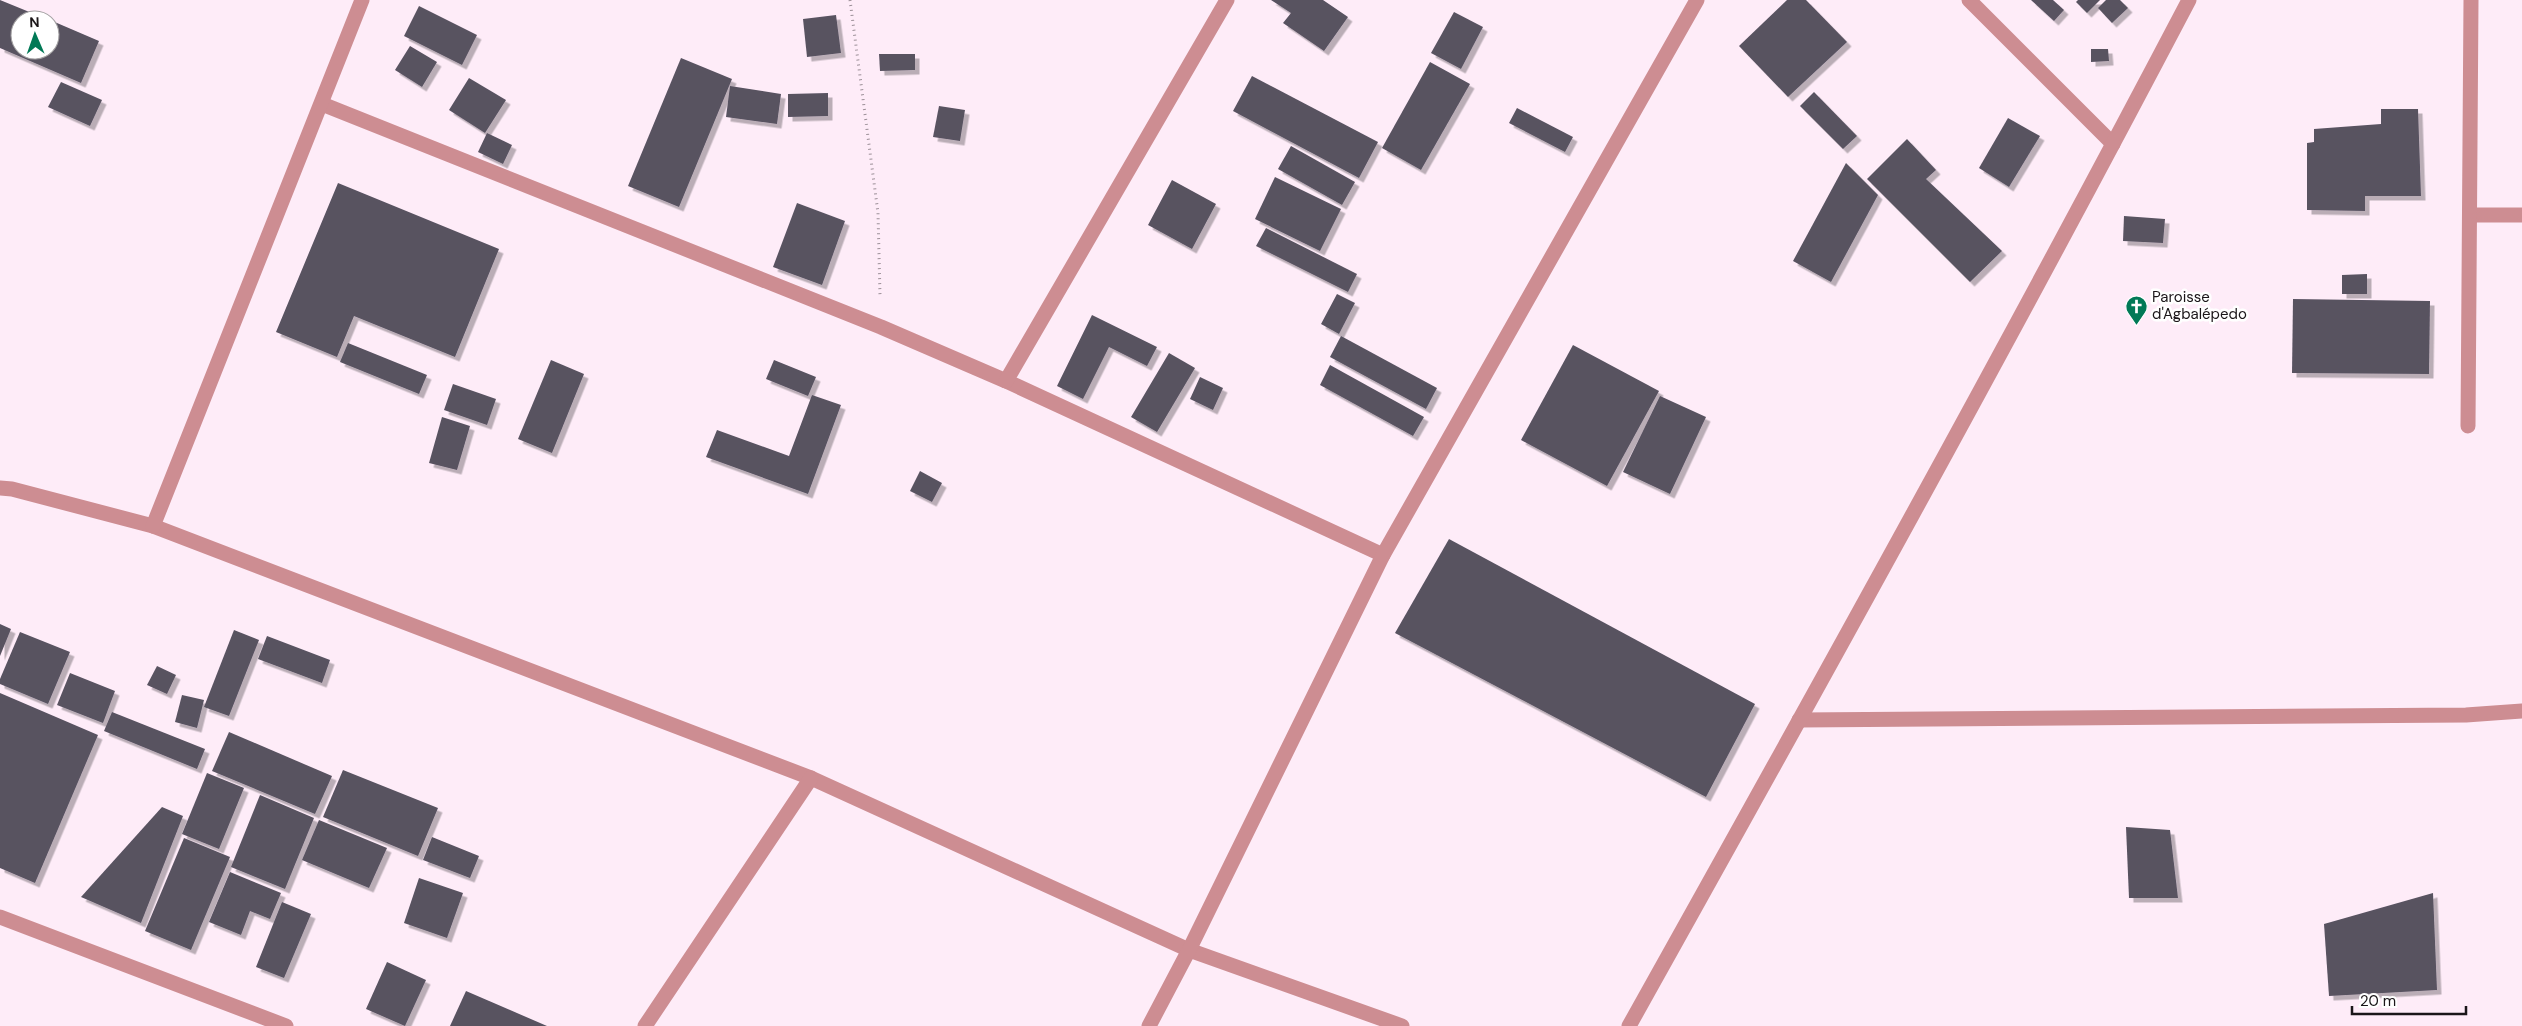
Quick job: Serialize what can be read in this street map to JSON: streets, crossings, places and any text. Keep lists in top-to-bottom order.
{
  "places": {
    "church": ["Paroisse d'Agbalépedo"]
  },
  "scale_bar": "20 m",
  "north": "top"
}
